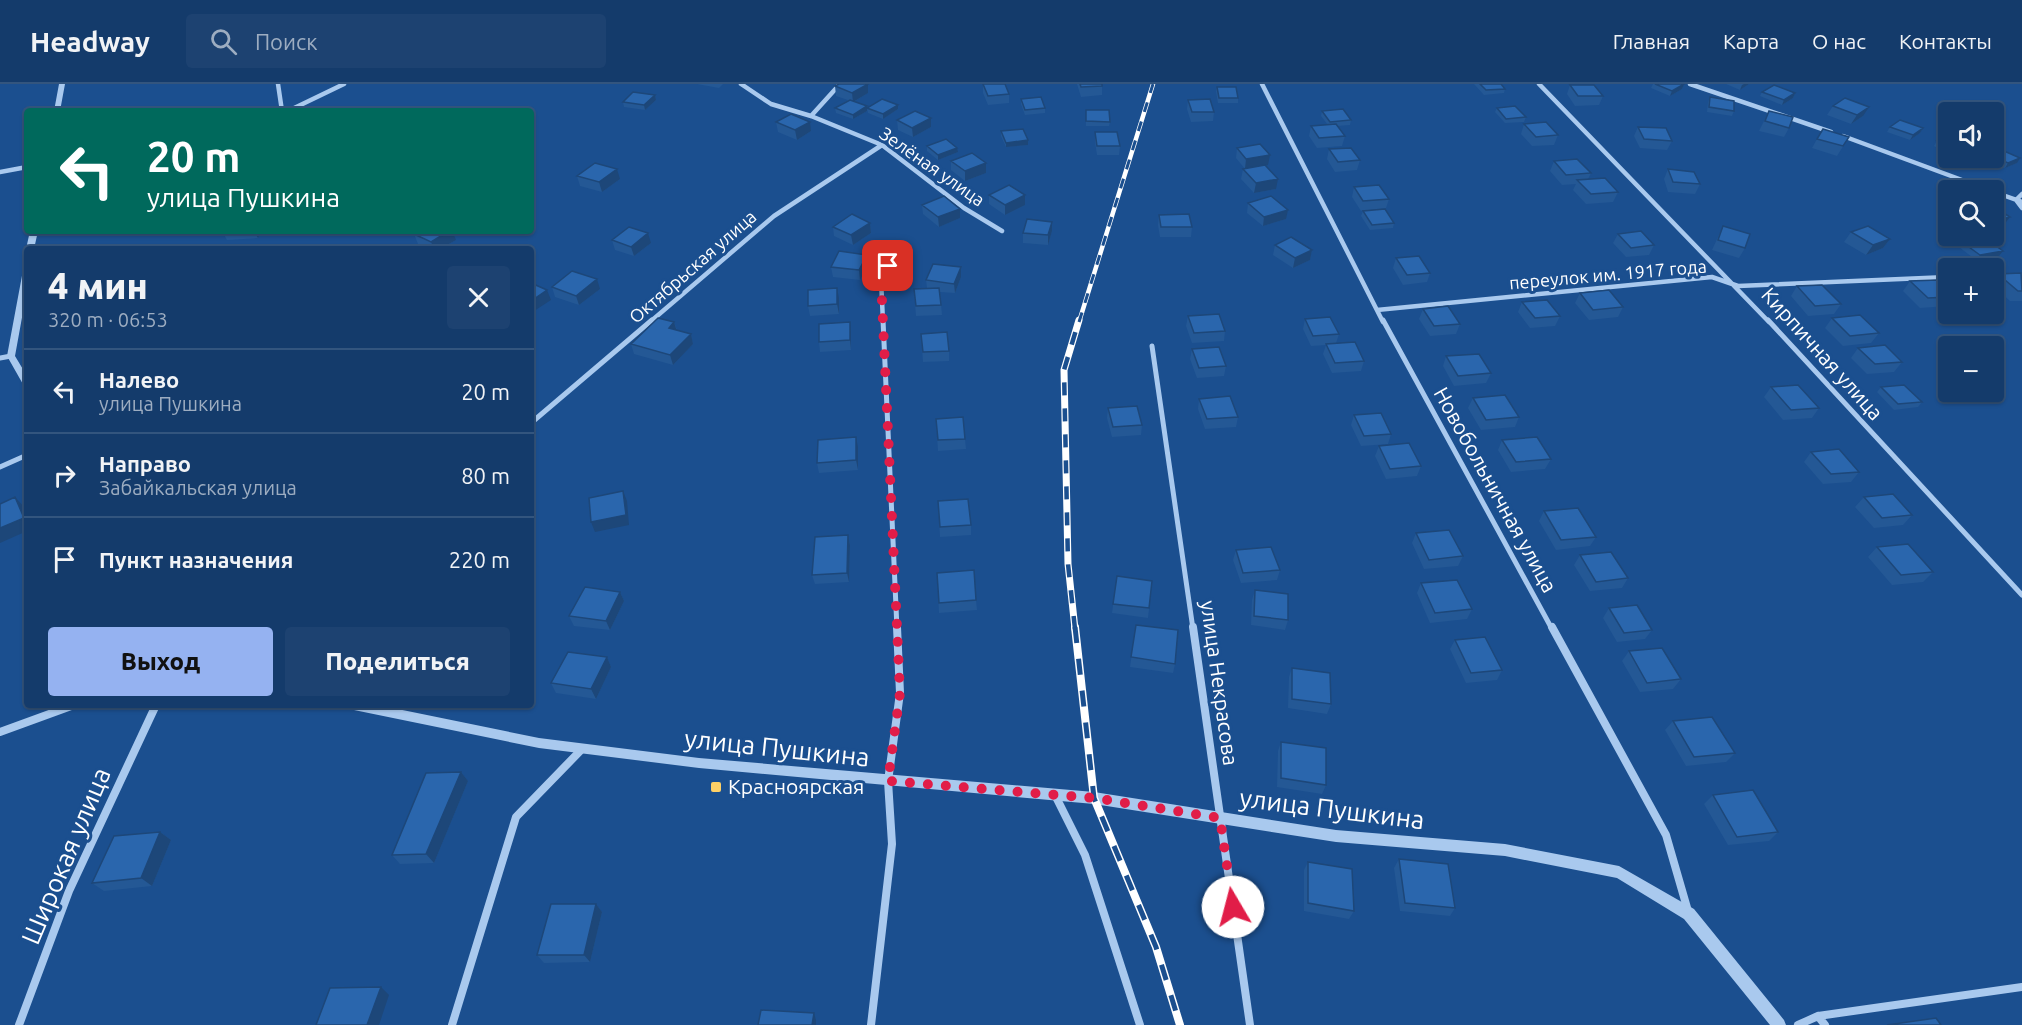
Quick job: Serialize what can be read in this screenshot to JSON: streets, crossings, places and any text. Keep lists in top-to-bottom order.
{
  "streets": {
    "street": [
      "Зелёная улица",
      "Октябрьская улица",
      "переулок им. 1917 года",
      "Кирпичная улица",
      "Новобольничная улица",
      "улица Некрасова",
      "улица Пушкина",
      "Широкая улица"
    ]
  },
  "crossings": [
    ["Зелёная улица", "Октябрьская улица"],
    ["переулок им. 1917 года", "Кирпичная улица"],
    ["переулок им. 1917 года", "Новобольничная улица"],
    ["Новобольничная улица", "улица Пушкина"],
    ["улица Некрасова", "улица Пушкина"]
  ],
  "places": {
    "transit": ["Красноярская"]
  },
  "page": {
    "header": "Headway",
    "search": "Поиск",
    "nav": [
      "Главная",
      "Карта",
      "О нас",
      "Контакты"
    ],
    "map_buttons": ["+", "−"],
    "turn": ["20 m", "улица Пушкина"],
    "heading": ["4 мин", "320 m · 06:53"],
    "list": [
      {
        "name": "Налево",
        "note": "улица Пушкина",
        "value": "20 m"
      },
      {
        "name": "Направо",
        "note": "Забайкальская улица",
        "value": "80 m"
      },
      {
        "name": "Пункт назначения",
        "value": "220 m"
      }
    ],
    "buttons": ["Выход", "Поделиться"]
  }
}
